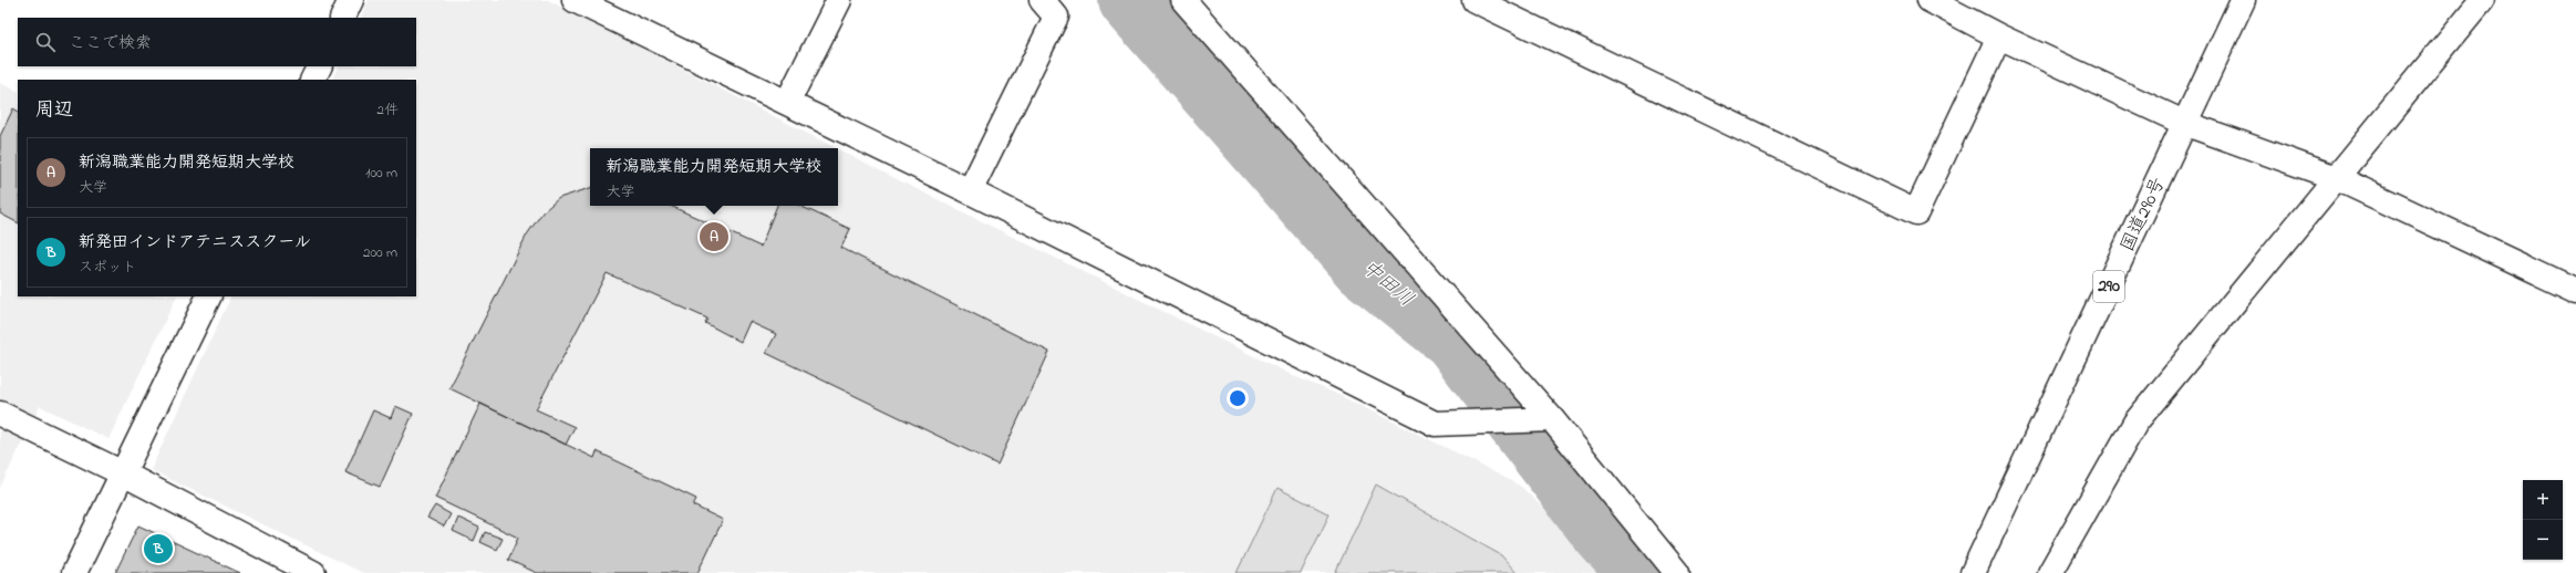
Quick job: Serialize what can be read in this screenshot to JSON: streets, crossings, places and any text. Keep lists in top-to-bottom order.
{
  "streets": {
    "main road": ["国道290号", "290"]
  },
  "water": ["中田川"],
  "page": {
    "search": "ここで検索",
    "heading": ["周辺", "2件"],
    "list": [
      {
        "mark": "A",
        "name": "新潟職業能力開発短期大学校",
        "note": "大学",
        "value": "100 m"
      },
      {
        "mark": "B",
        "name": "新発田インドアテニススクール",
        "note": "スポット",
        "value": "200 m"
      }
    ],
    "popup": ["新潟職業能力開発短期大学校", "大学"],
    "pins": ["A", "B"],
    "map_buttons": ["+", "−"]
  }
}
